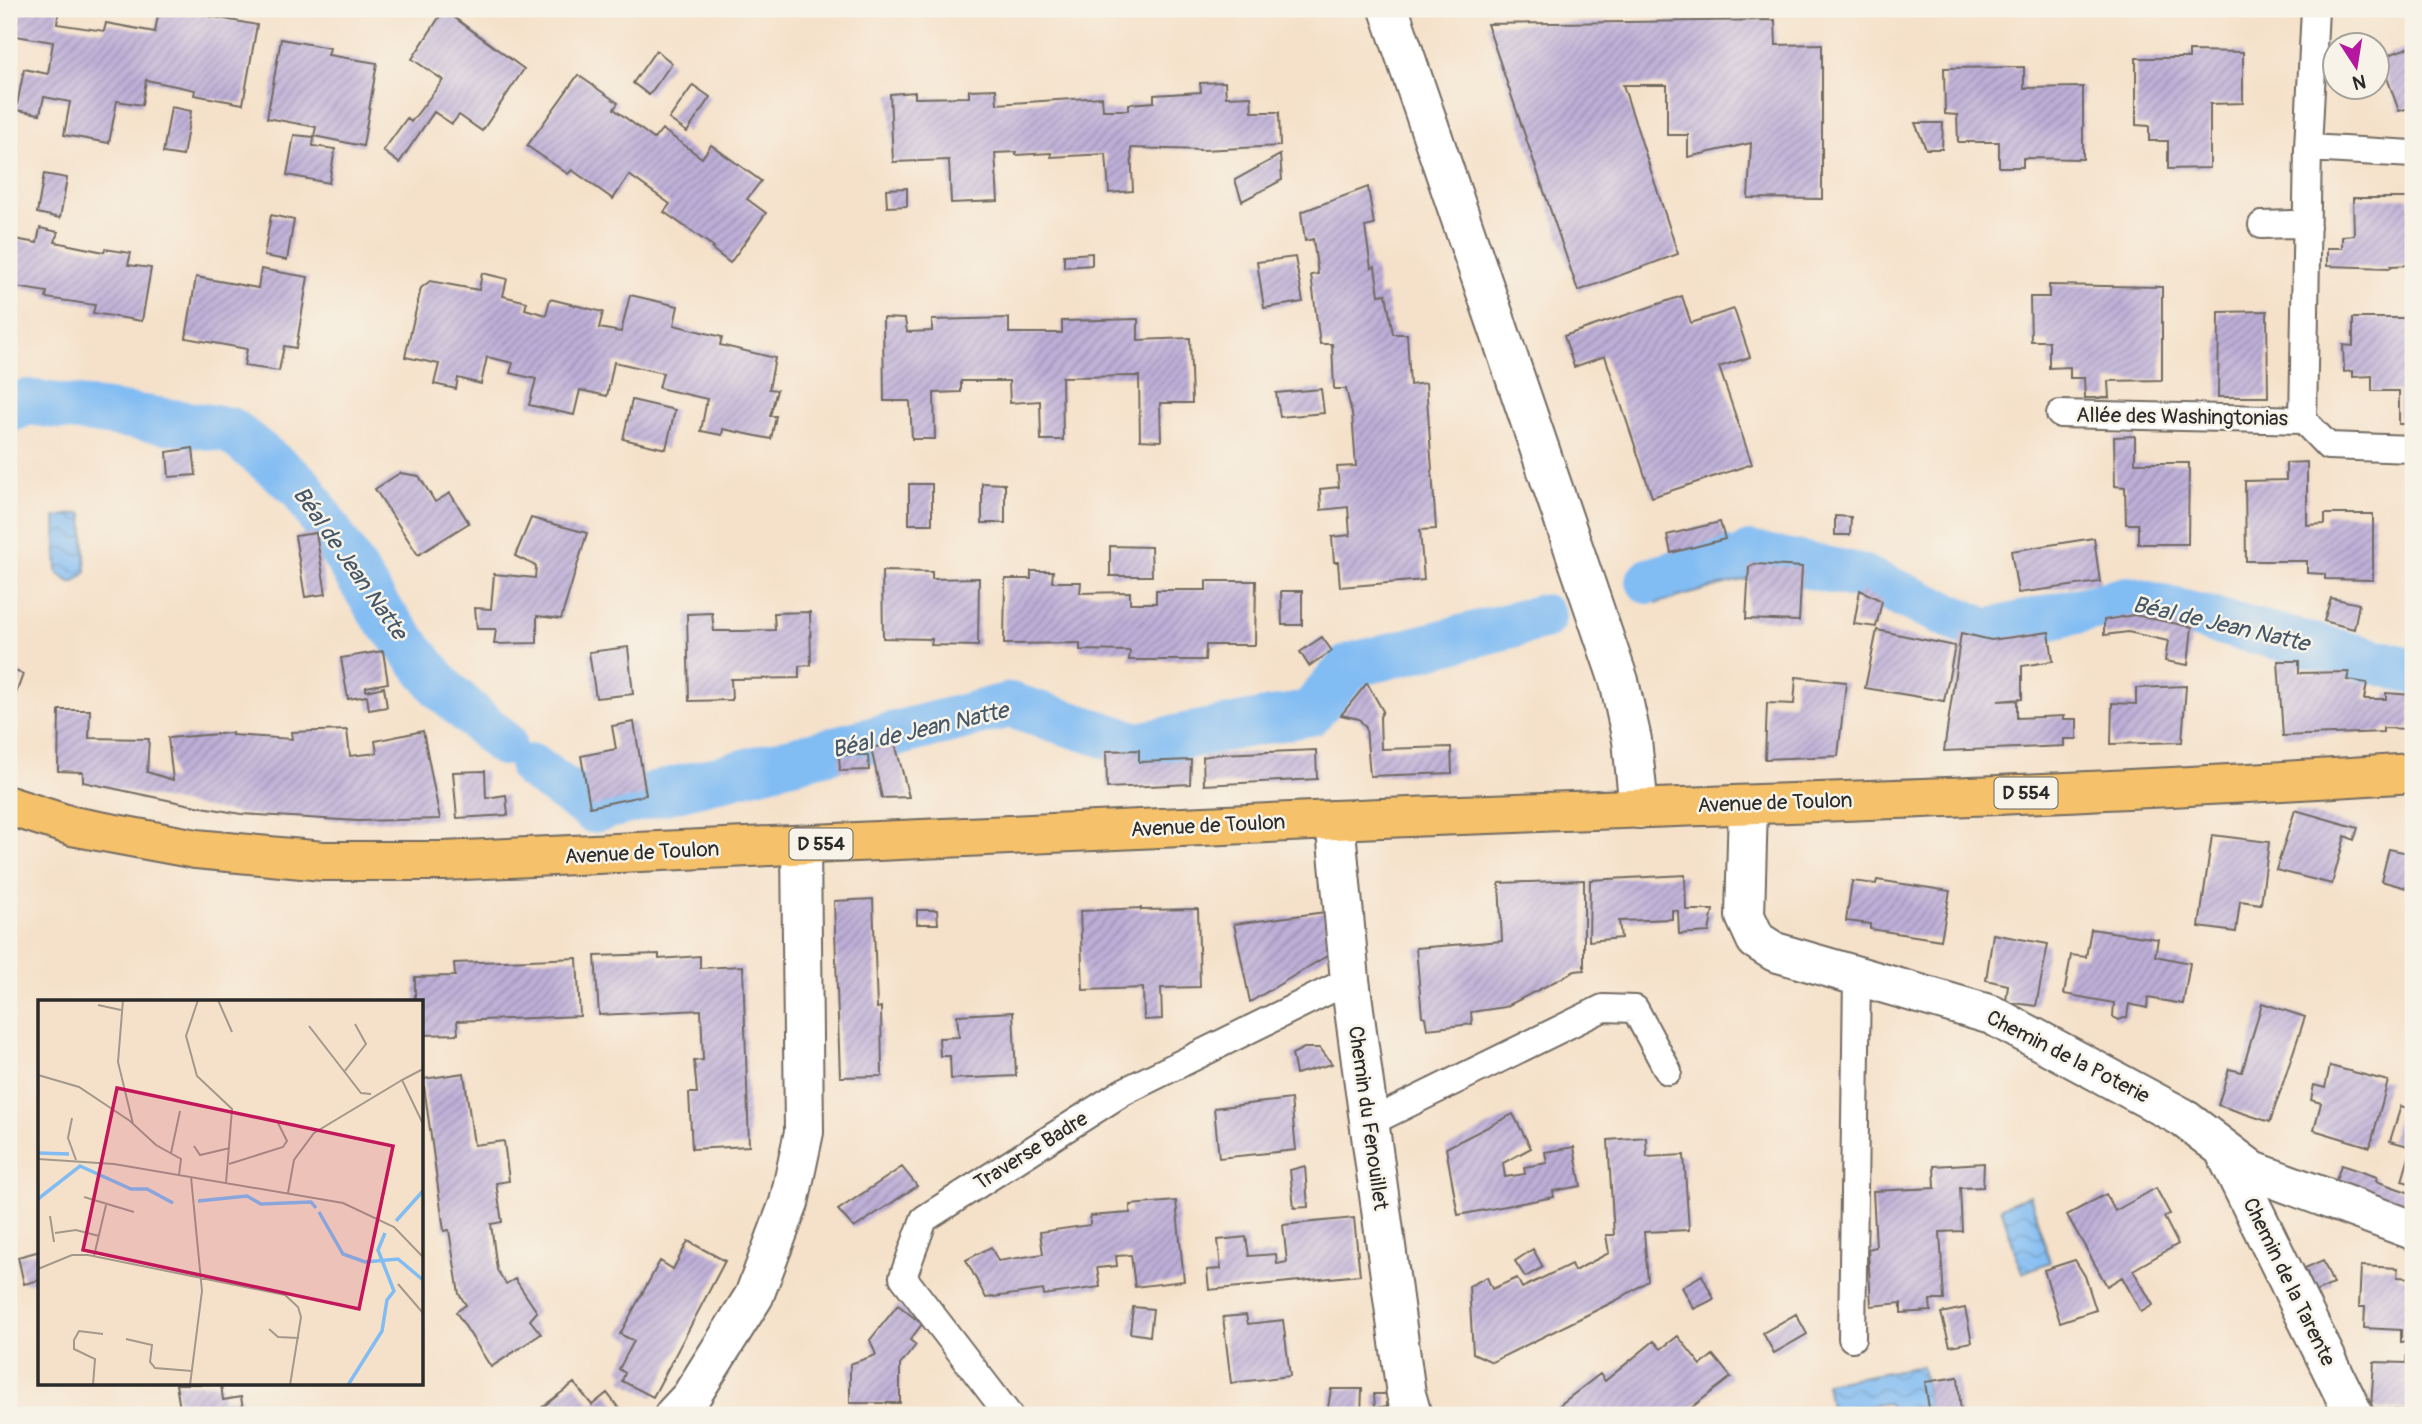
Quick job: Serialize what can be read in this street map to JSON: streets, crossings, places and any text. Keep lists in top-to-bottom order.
{
  "streets": {
    "main road": ["D 554", "Avenue de Toulon"],
    "street": ["Chemin de la Poterie", "Chemin du Fenouillet", "Chemin de la Tarente"],
    "lane": ["Allée des Washingtonias", "Traverse Badre"]
  },
  "crossings": [
    ["Avenue de Toulon", "Chemin de la Poterie"],
    ["Avenue de Toulon", "Chemin du Fenouillet"],
    ["Chemin de la Poterie", "Chemin de la Tarente"],
    ["Chemin du Fenouillet", "Traverse Badre"]
  ],
  "water": ["Béal de Jean Natte"],
  "north": "bottom"
}
